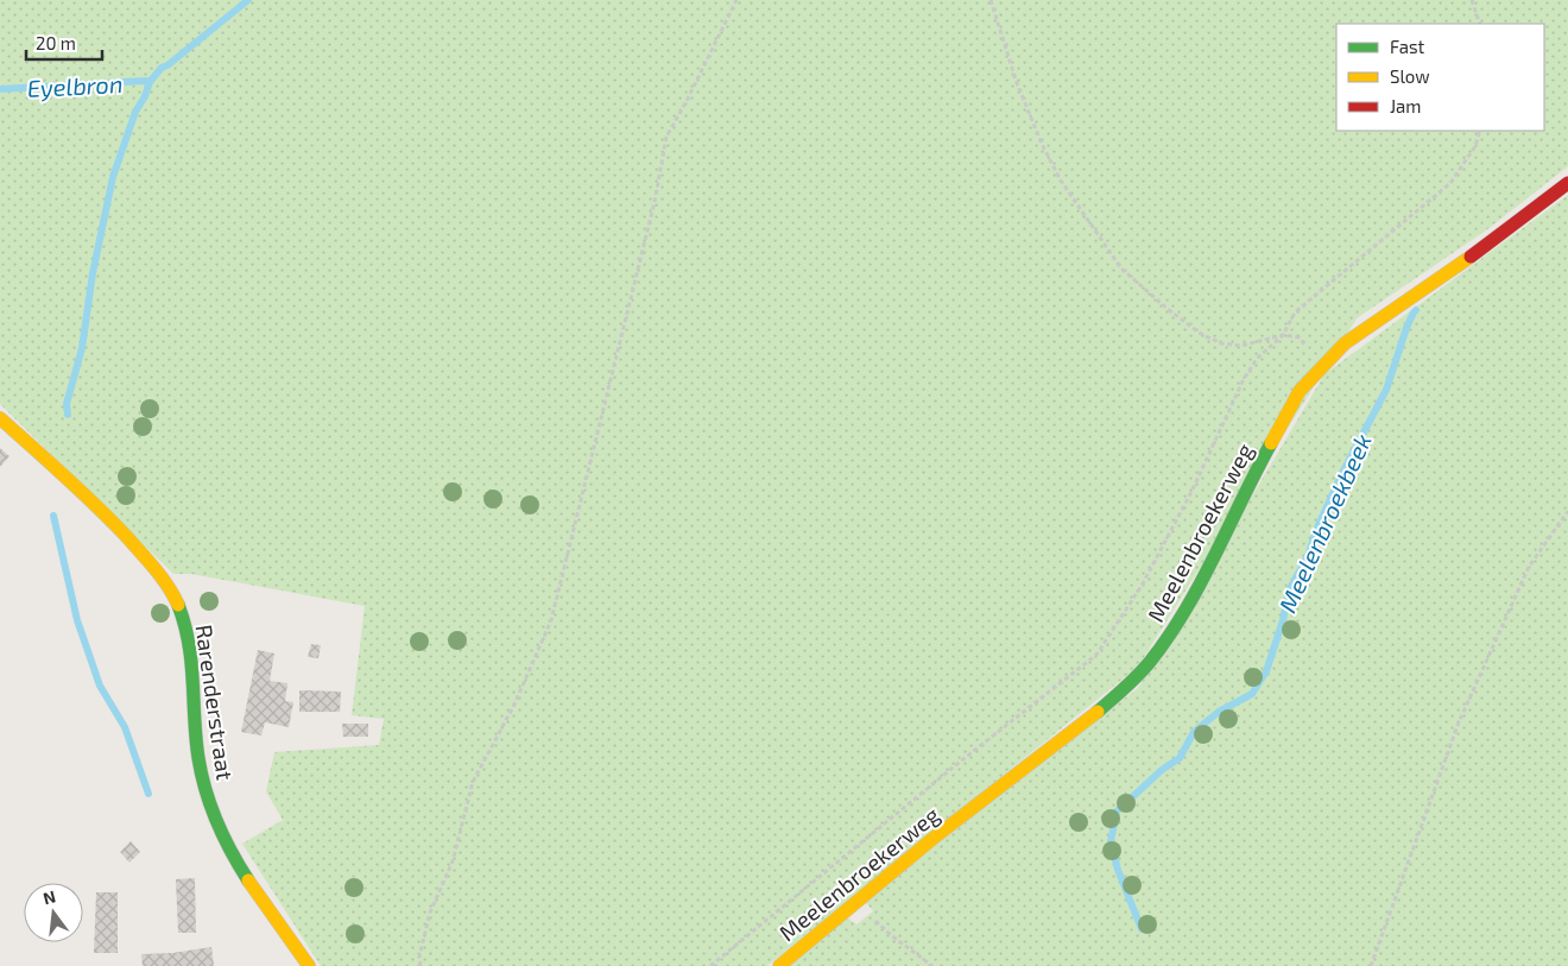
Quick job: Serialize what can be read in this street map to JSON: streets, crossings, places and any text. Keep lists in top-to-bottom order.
{
  "streets": {
    "street": ["Meelenbroekerweg", "Rarenderstraat"]
  },
  "water": ["Eyelbron", "Meelenbroekbeek"],
  "legend": ["Fast", "Slow", "Jam"],
  "scale_bar": "20 m",
  "north": "top"
}
